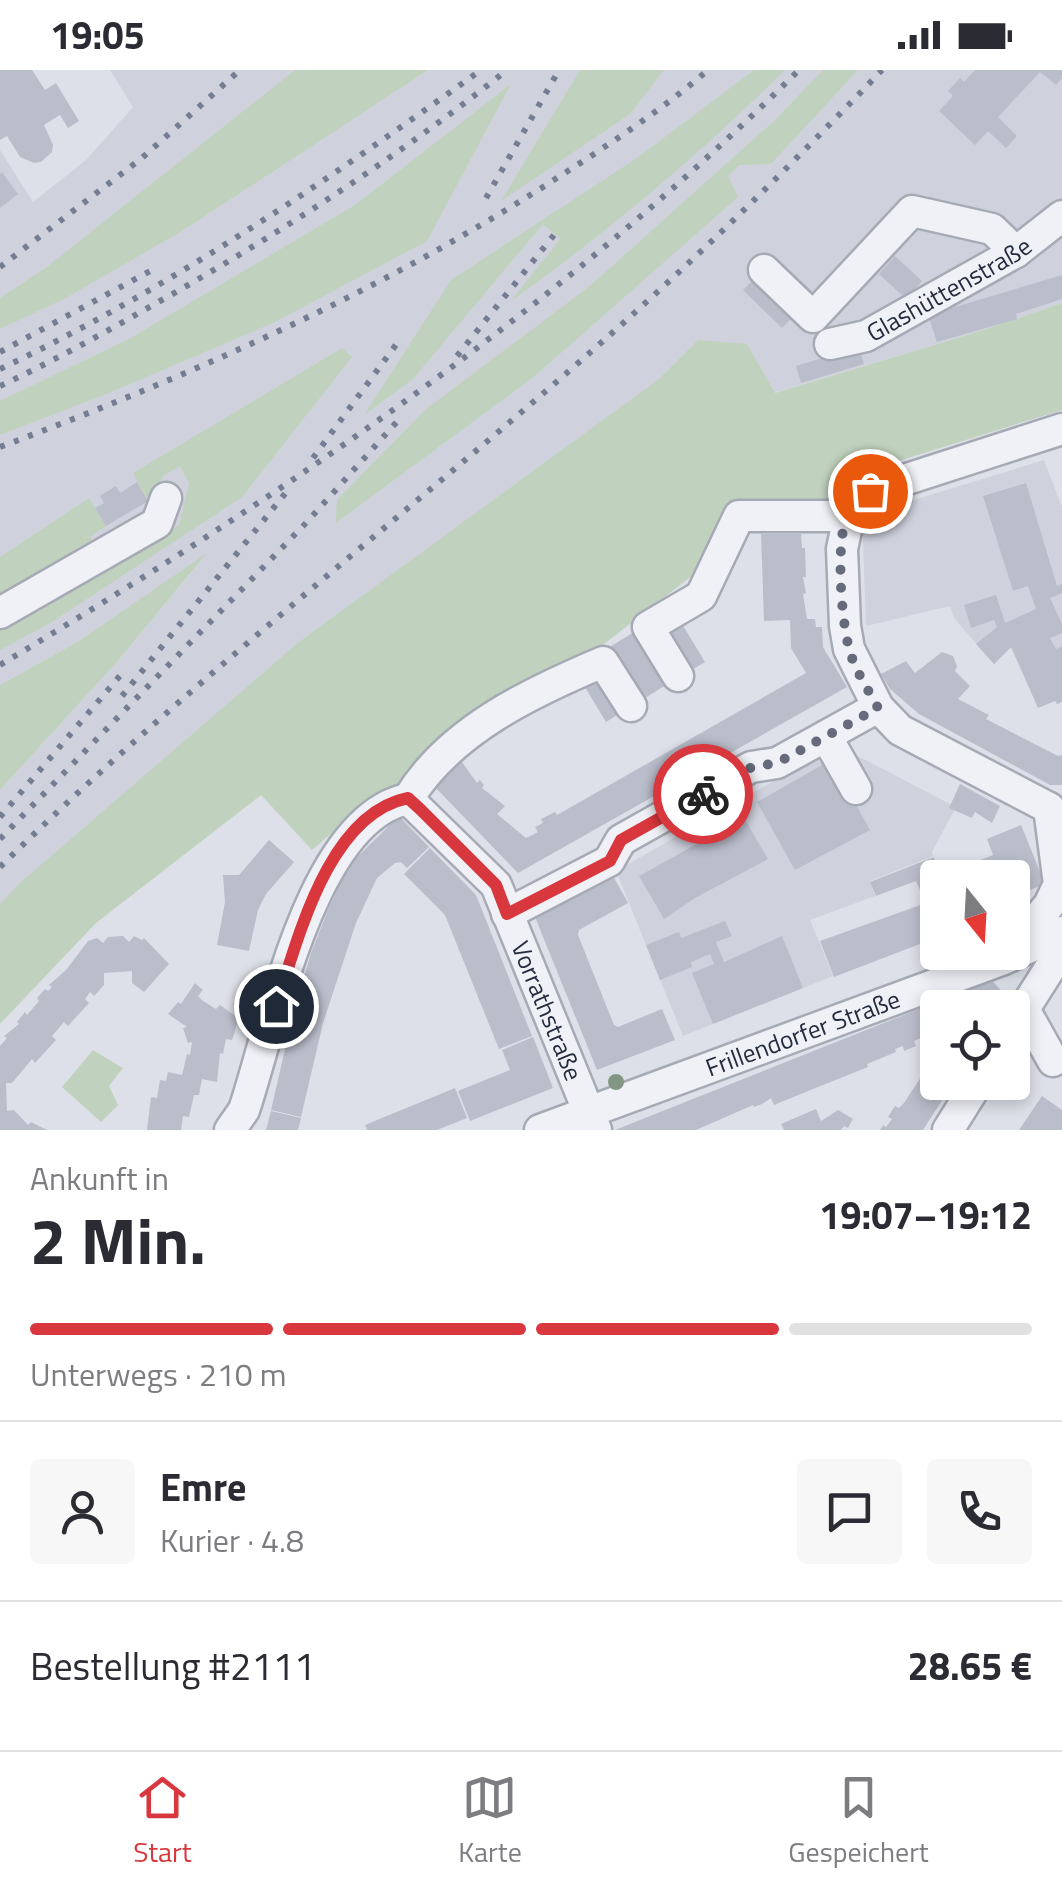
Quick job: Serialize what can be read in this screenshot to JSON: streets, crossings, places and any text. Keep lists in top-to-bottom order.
{
  "streets": {
    "street": ["Glashüttenstraße", "Vorrathstraße", "Frillendorfer Straße"]
  },
  "crossings": [
    ["Vorrathstraße", "Frillendorfer Straße"]
  ],
  "north": "bottom",
  "page": {
    "status": "19:05",
    "heading": ["2 Min.", "Ankunft in", "19:07–19:12"],
    "panel": [
      "Emre",
      "Kurier · 4.8",
      "Bestellung #2111",
      "28.65 €"
    ],
    "bar": "Unterwegs · 210 m",
    "tabs": ["Start", "Karte", "Gespeichert"]
  }
}
